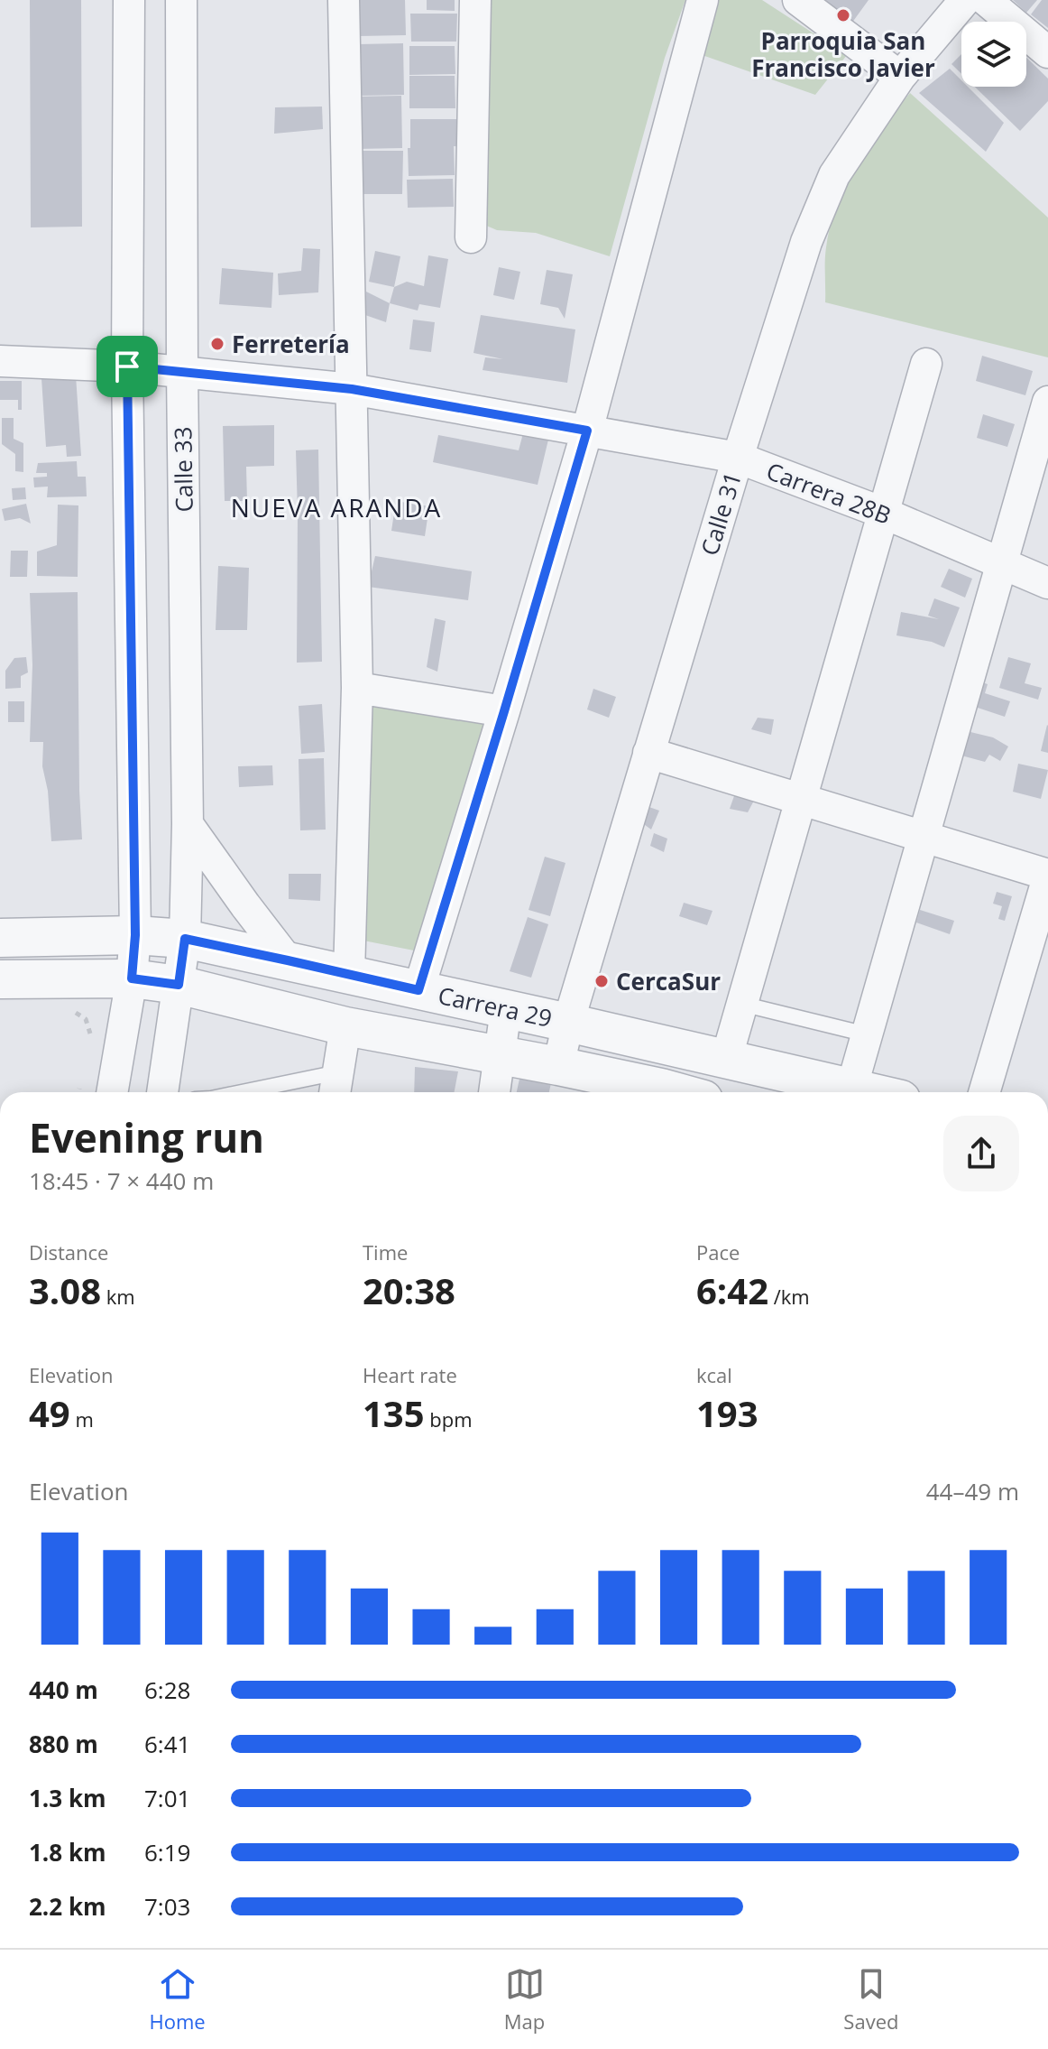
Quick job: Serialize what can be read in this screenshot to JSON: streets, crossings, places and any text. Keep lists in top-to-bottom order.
{
  "streets": {
    "street": [
      "Calle 33",
      "Carrera 28B",
      "Calle 31",
      "Carrera 29"
    ]
  },
  "crossings": [
    ["Calle 33", "Carrera 28B"],
    ["Calle 33", "Carrera 29"],
    ["Carrera 28B", "Calle 31"],
    ["Calle 31", "Carrera 29"]
  ],
  "districts": ["NUEVA ARANDA"],
  "places": ["Parroquia San Francisco Javier", "Ferretería", "CercaSur"],
  "page": {
    "heading": ["Evening run", "18:45 · 7 × 440 m"],
    "stats": [
      ["Distance", "3.08 km"],
      ["Time", "20:38"],
      ["Pace", "6:42 /km"],
      ["Elevation", "49 m"],
      ["Heart rate", "135 bpm"],
      ["kcal", "193"]
    ],
    "chart": ["Elevation", "44–49 m"],
    "list": [
      {
        "name": "440 m",
        "note": "6:28"
      },
      {
        "name": "880 m",
        "note": "6:41"
      },
      {
        "name": "1.3 km",
        "note": "7:01"
      },
      {
        "name": "1.8 km",
        "note": "6:19"
      },
      {
        "name": "2.2 km",
        "note": "7:03"
      }
    ],
    "tabs": ["Home", "Map", "Saved"]
  }
}
